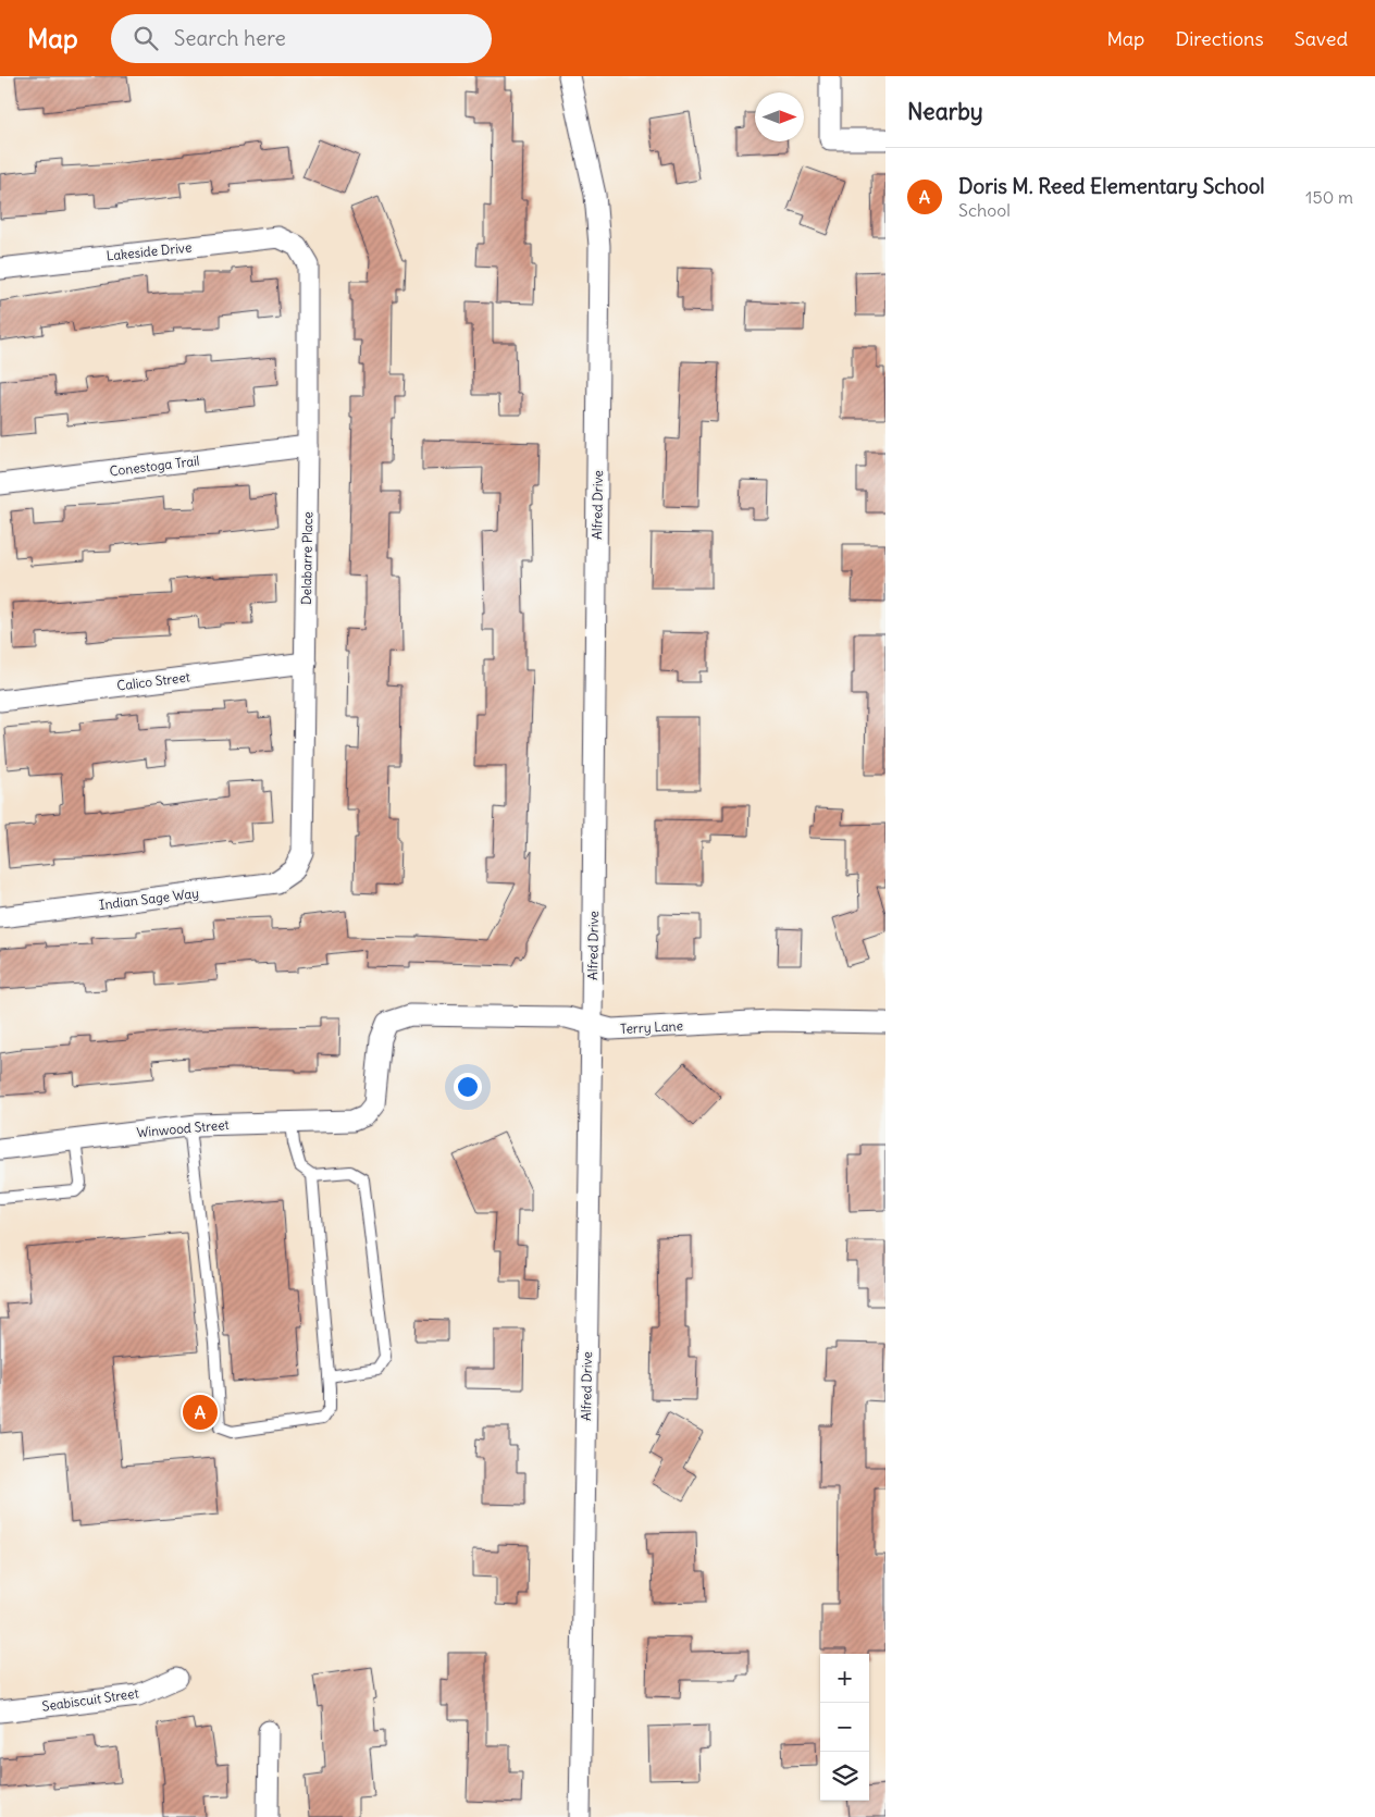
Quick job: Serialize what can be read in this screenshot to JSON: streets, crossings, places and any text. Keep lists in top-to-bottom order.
{
  "streets": {
    "street": [
      "Lakeside Drive",
      "Conestoga Trail",
      "Alfred Drive",
      "Delabarre Place",
      "Calico Street",
      "Indian Sage Way",
      "Terry Lane",
      "Winwood Street",
      "Seabiscuit Street"
    ]
  },
  "crossings": [
    ["Lakeside Drive", "Delabarre Place"],
    ["Conestoga Trail", "Delabarre Place"],
    ["Alfred Drive", "Terry Lane"],
    ["Delabarre Place", "Calico Street"],
    ["Delabarre Place", "Indian Sage Way"],
    ["Terry Lane", "Winwood Street"]
  ],
  "north": "right",
  "page": {
    "header": "Map",
    "search": "Search here",
    "nav": ["Map", "Directions", "Saved"],
    "heading": "Nearby",
    "list": [
      {
        "mark": "A",
        "name": "Doris M. Reed Elementary School",
        "note": "School",
        "value": "150 m"
      }
    ],
    "pins": "A",
    "map_buttons": ["+", "−"]
  }
}
